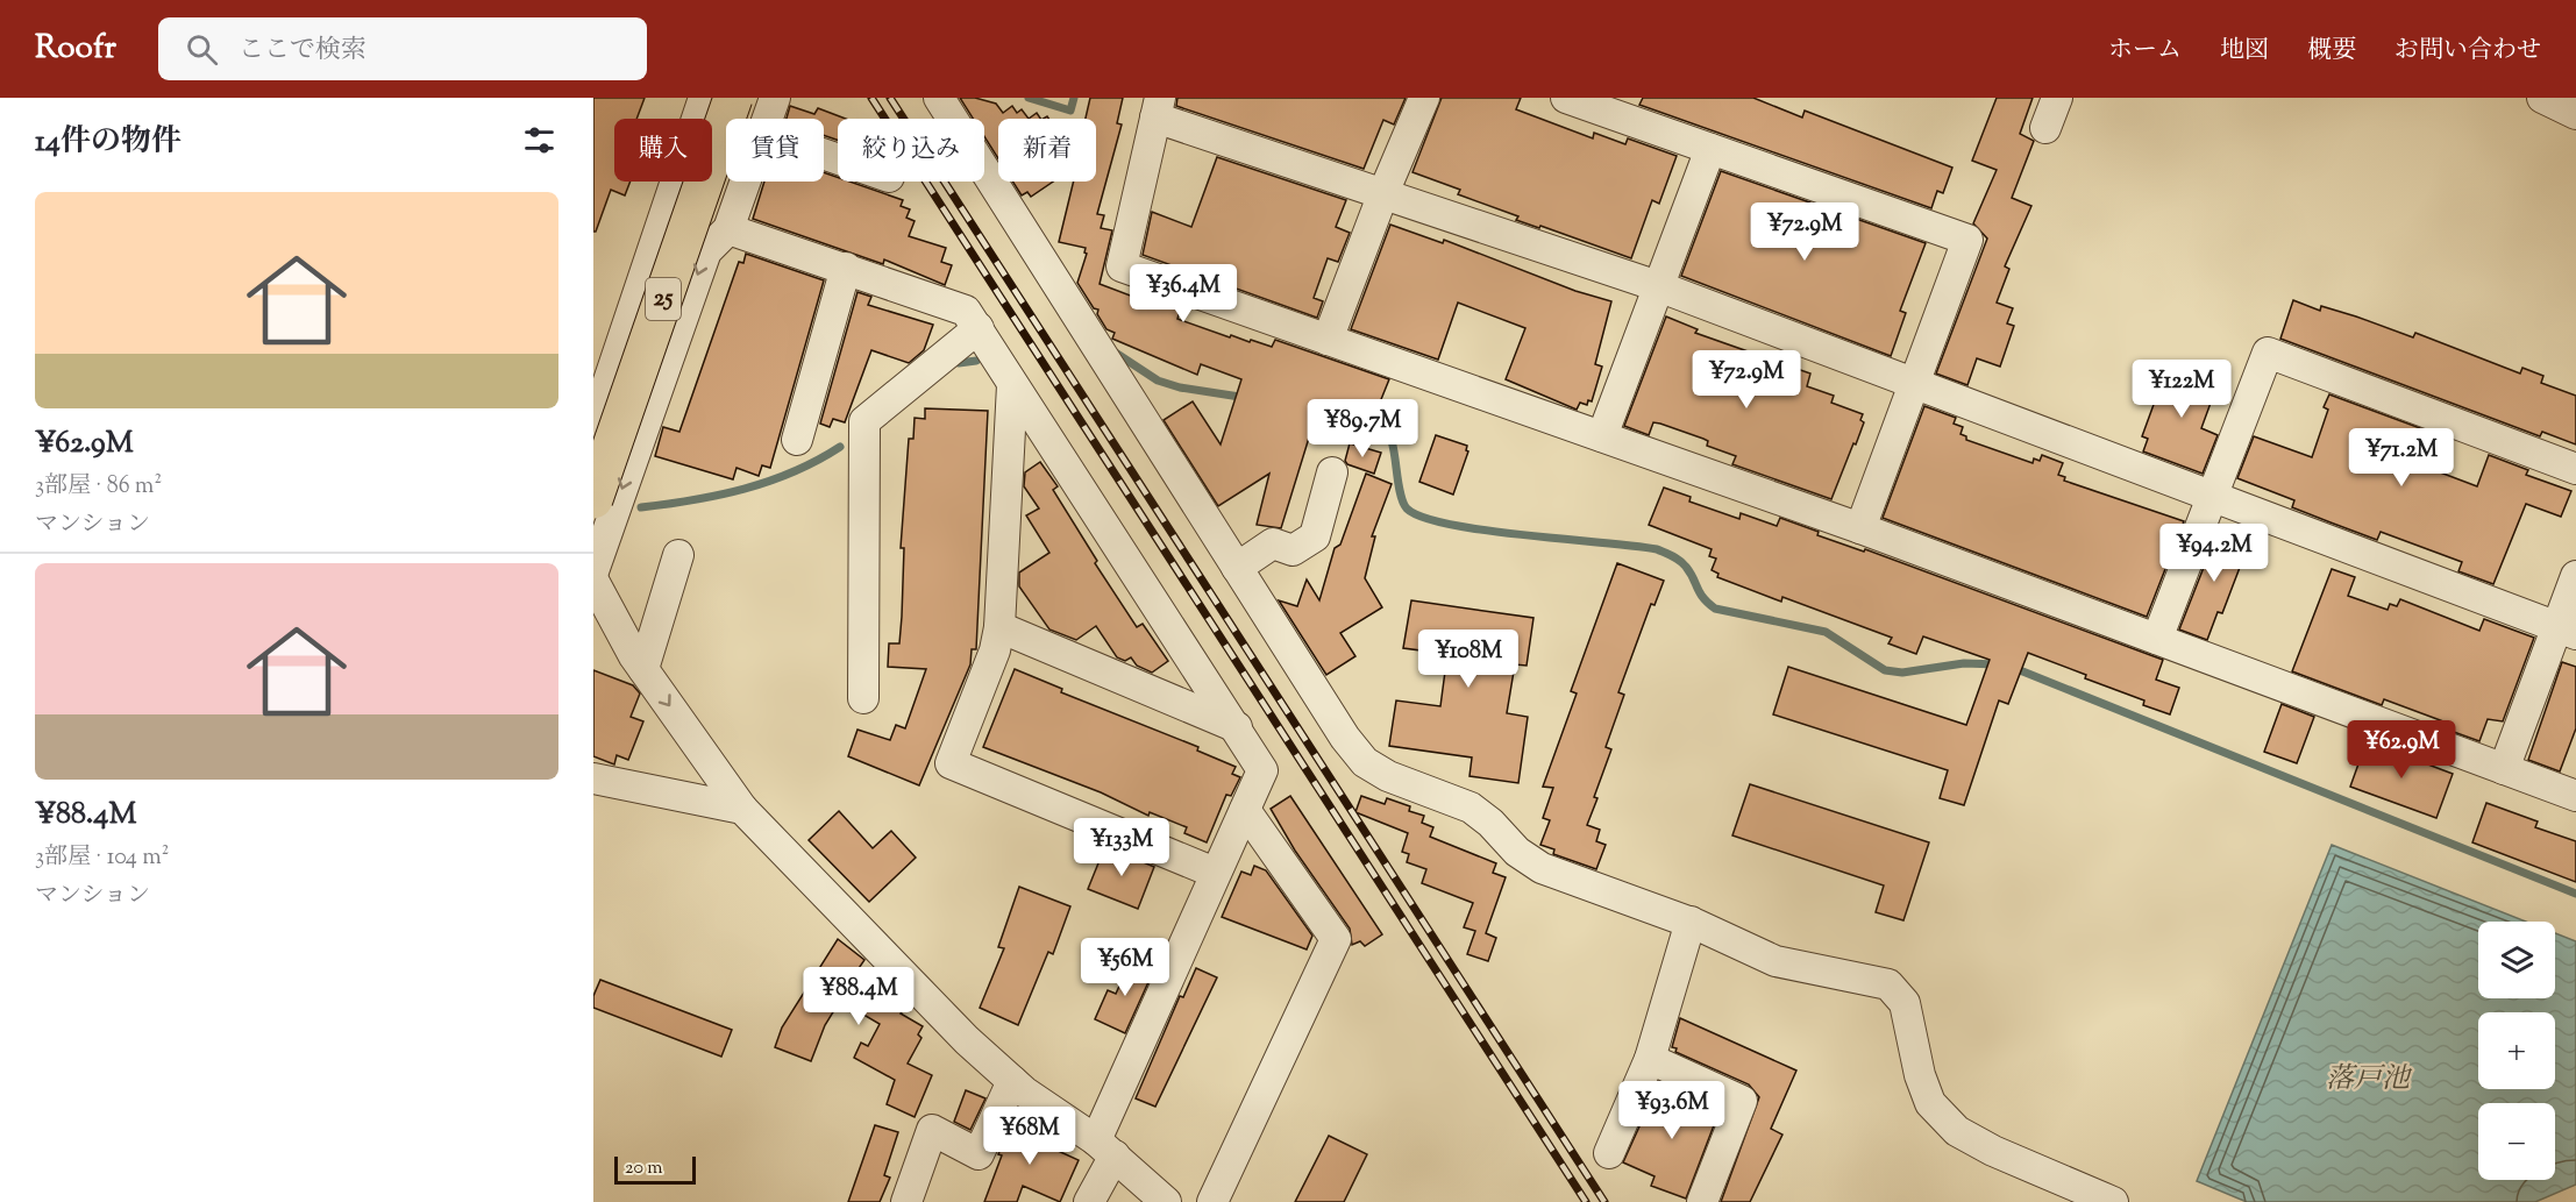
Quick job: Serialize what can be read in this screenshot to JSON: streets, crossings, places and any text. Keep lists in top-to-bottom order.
{
  "streets": {
    "highway": ["25"]
  },
  "water": ["落戸池"],
  "scale_bar": "20 m",
  "page": {
    "header": "Roofr",
    "search": "ここで検索",
    "nav": [
      "ホーム",
      "地図",
      "概要",
      "お問い合わせ"
    ],
    "heading": "14件の物件",
    "chip": [
      "購入",
      "賃貸",
      "絞り込み",
      "新着"
    ],
    "list": [
      {
        "name": "¥62.9M",
        "note": "3部屋 · 86 m² · マンション"
      },
      {
        "name": "¥88.4M",
        "note": "3部屋 · 104 m² · マンション"
      }
    ],
    "price": [
      "¥72.9M",
      "¥36.4M",
      "¥72.9M",
      "¥122M",
      "¥89.7M",
      "¥71.2M",
      "¥94.2M",
      "¥108M",
      "¥62.9M",
      "¥133M",
      "¥56M",
      "¥88.4M",
      "¥93.6M",
      "¥68M"
    ],
    "map_buttons": ["+", "−"],
    "scale": "20 m"
  }
}
